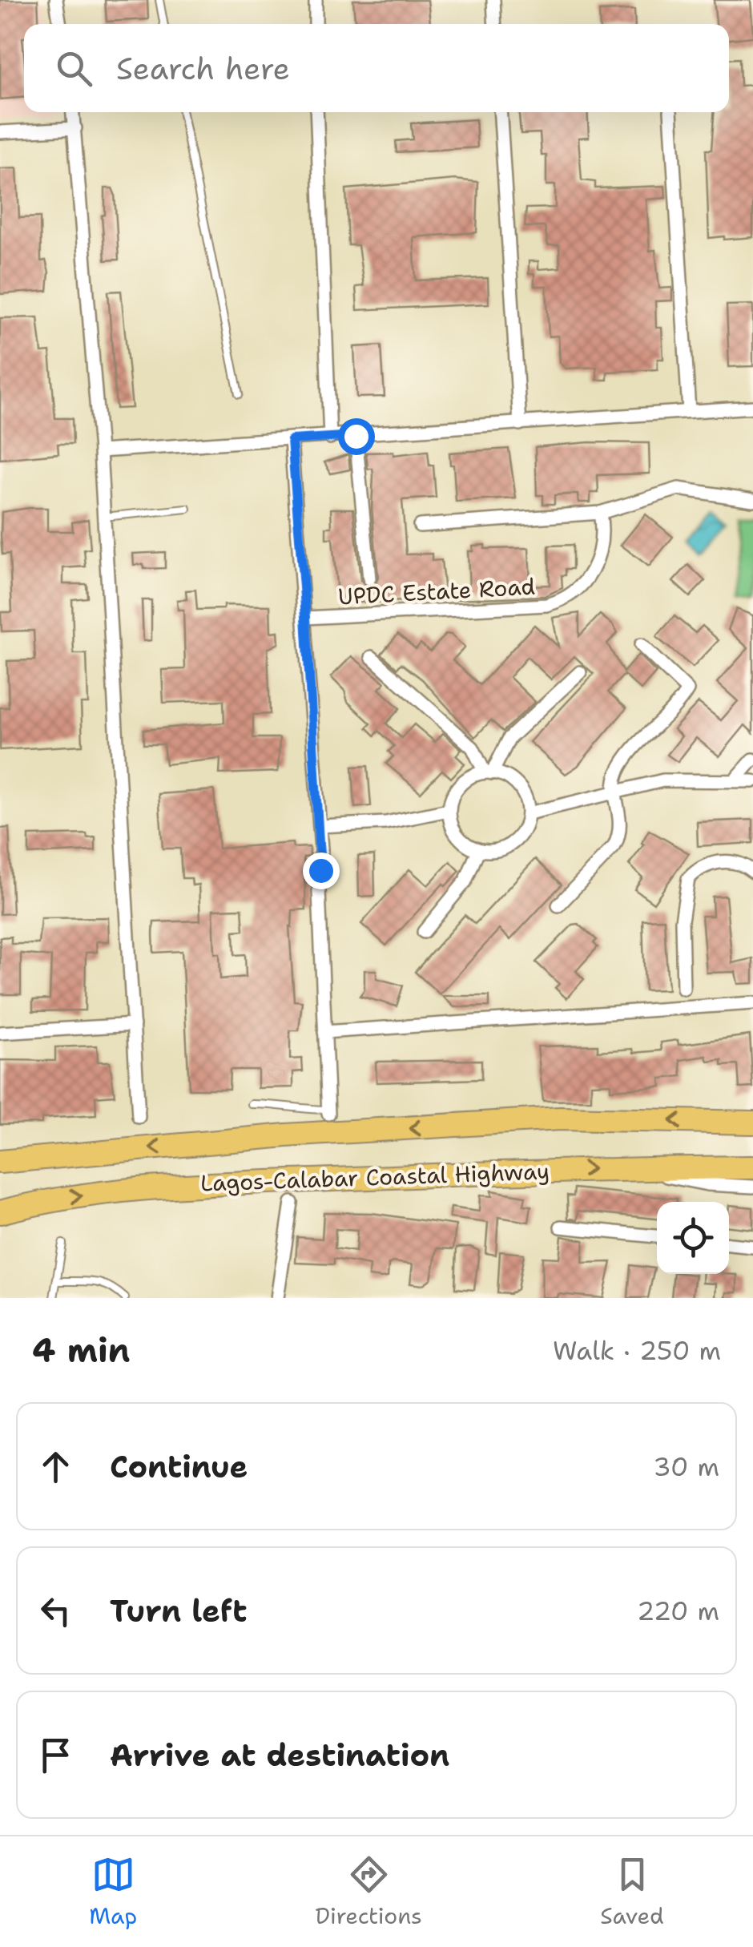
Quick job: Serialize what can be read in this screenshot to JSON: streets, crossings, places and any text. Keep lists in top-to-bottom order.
{
  "streets": {
    "highway": ["Lagos-Calabar Coastal Highway"],
    "street": ["UPDC Estate Road"]
  },
  "page": {
    "search": "Search here",
    "heading": ["4 min", "Walk · 250 m"],
    "list": [
      ["Continue", "30 m"],
      ["Turn left", "220 m"],
      "Arrive at destination"
    ],
    "nav": ["Map", "Directions", "Saved"]
  }
}
